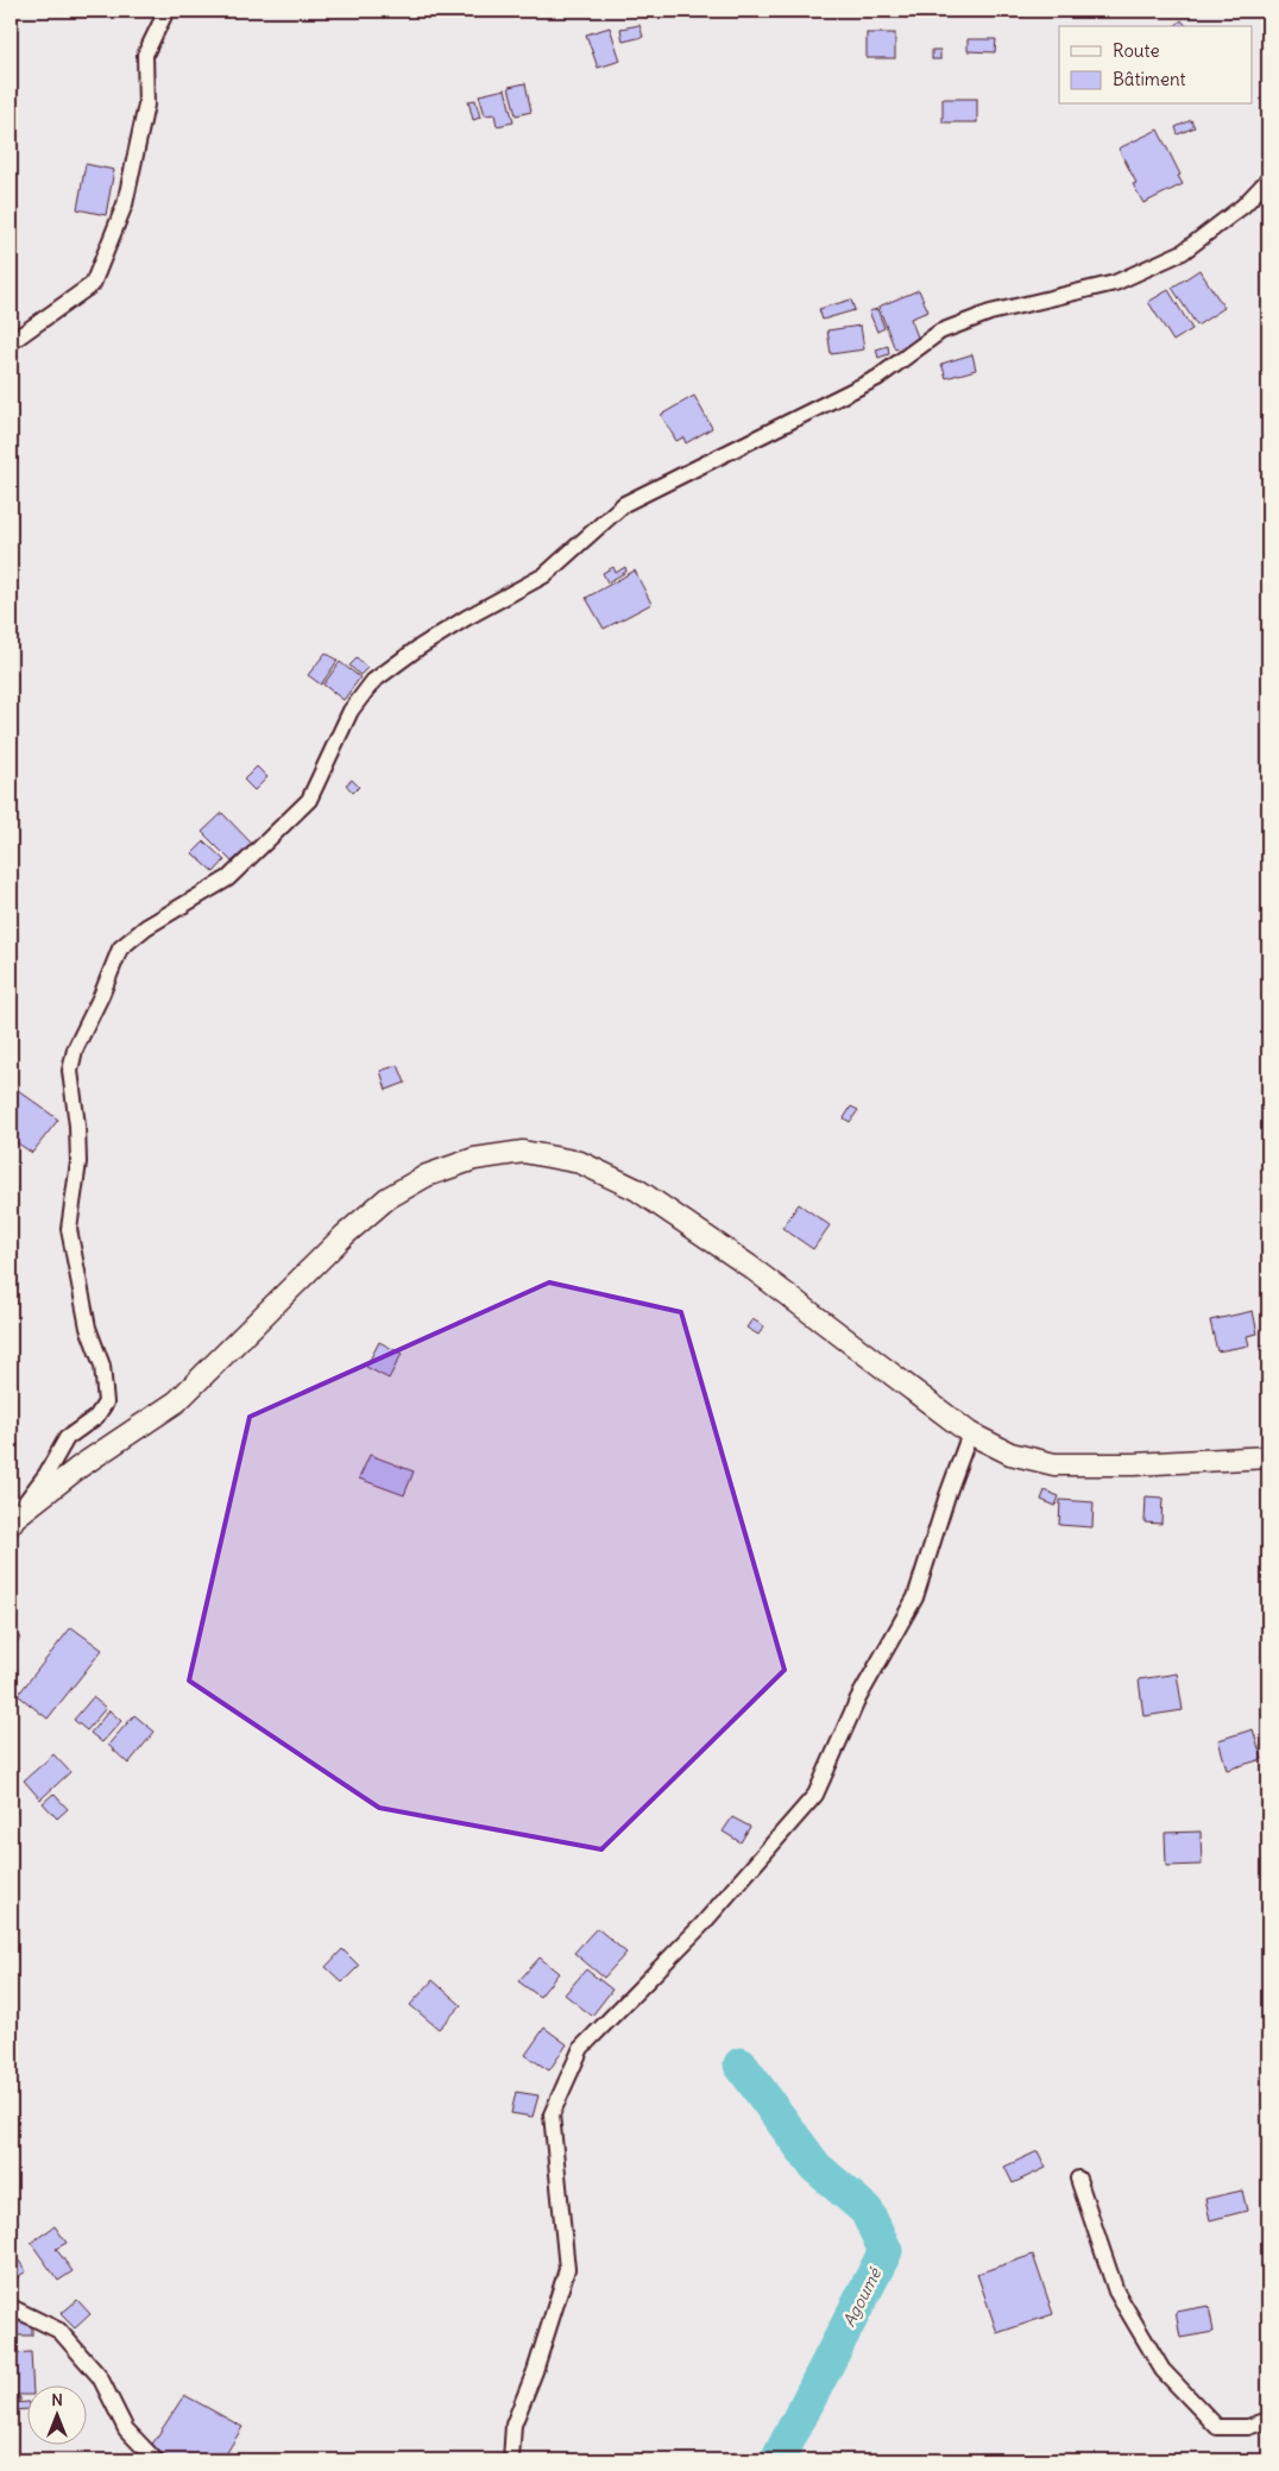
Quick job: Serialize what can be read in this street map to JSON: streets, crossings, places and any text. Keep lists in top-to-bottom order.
{
  "water": ["Agoumé"],
  "legend": ["Route", "Bâtiment"],
  "north": "top"
}
